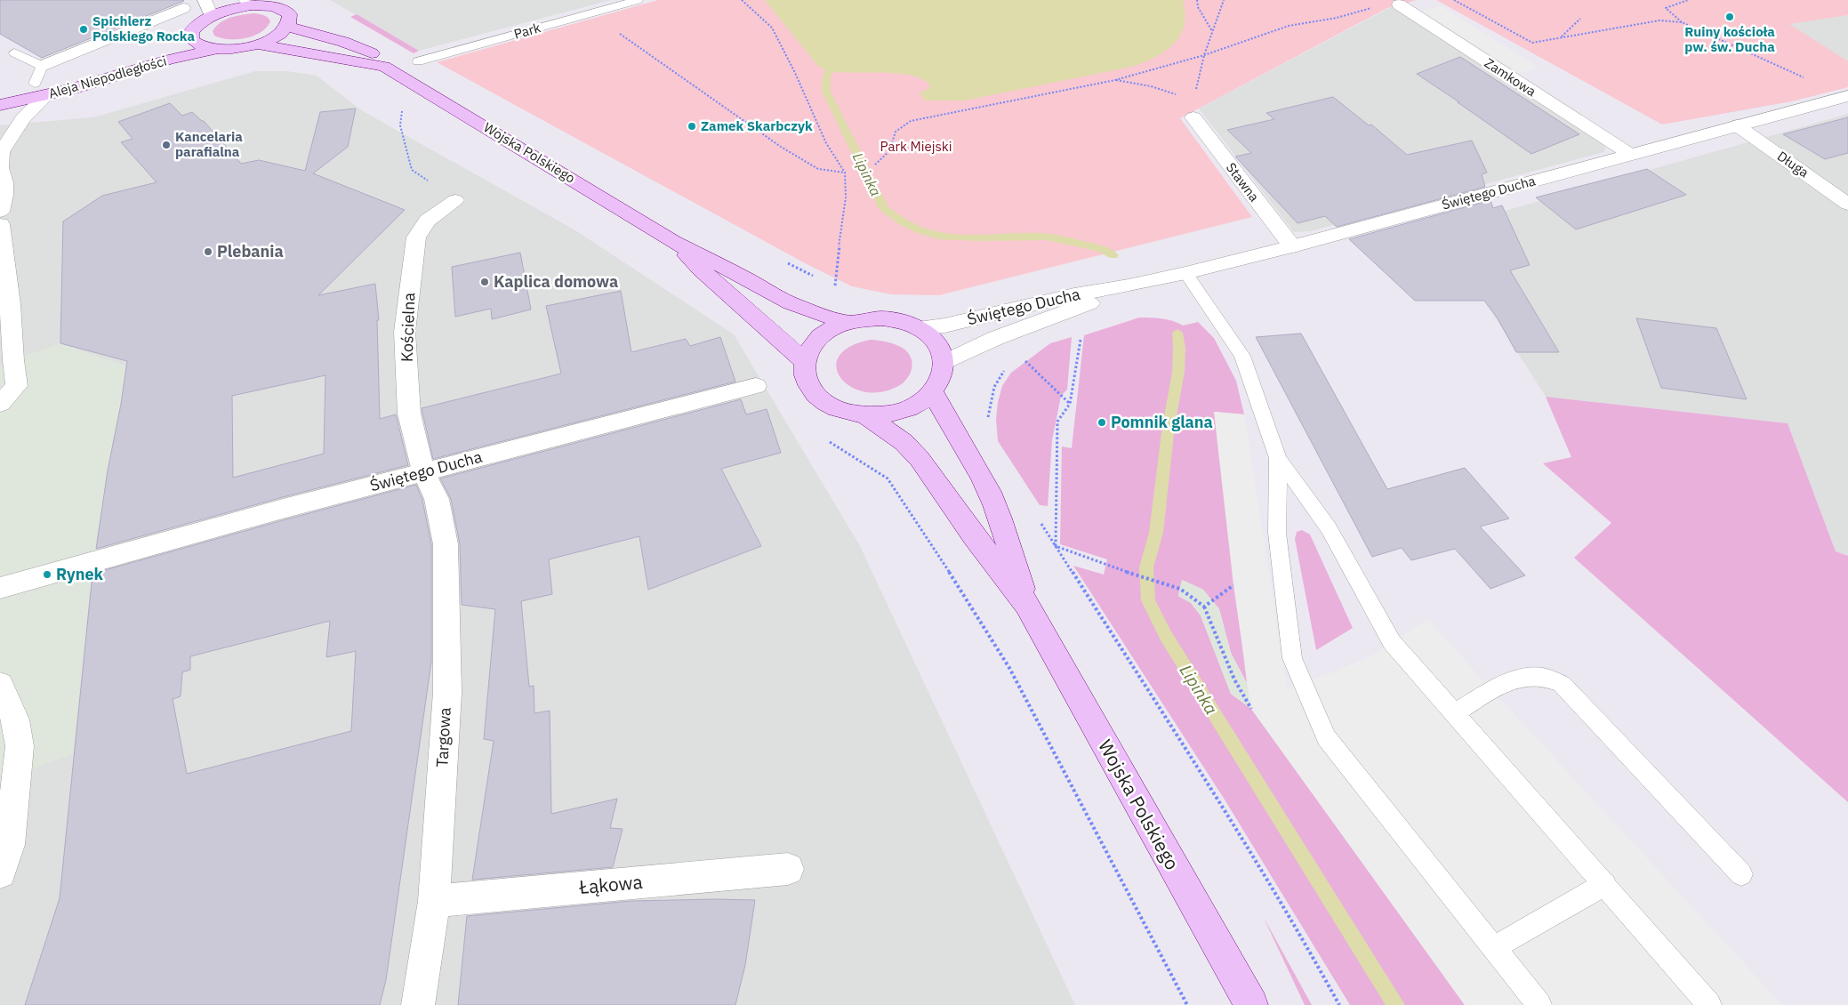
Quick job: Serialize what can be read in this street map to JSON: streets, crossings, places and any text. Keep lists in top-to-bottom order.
{
  "streets": {
    "main road": ["Aleja Niepodległości", "Wojska Polskiego"],
    "street": [
      "Zamkowa",
      "Długa",
      "Stawna",
      "Świętego Ducha",
      "Kościelna",
      "Targowa",
      "Łąkowa"
    ],
    "lane": ["Park"]
  },
  "crossings": [
    ["Zamkowa", "Świętego Ducha"],
    ["Wojska Polskiego", "Świętego Ducha"],
    ["Długa", "Świętego Ducha"],
    ["Stawna", "Świętego Ducha"],
    ["Świętego Ducha", "Kościelna"],
    ["Świętego Ducha", "Targowa"],
    ["Kościelna", "Targowa"],
    ["Targowa", "Łąkowa"]
  ],
  "water": ["Lipinka"],
  "parks": ["Park Miejski"],
  "places": [
    "Ruiny kościoła pw. św. Ducha",
    "Spichlerz Polskiego Rocka",
    "Zamek Skarbczyk",
    "Kancelaria parafialna",
    "Plebania",
    "Kaplica domowa",
    "Pomnik glana",
    "Rynek"
  ]
}
